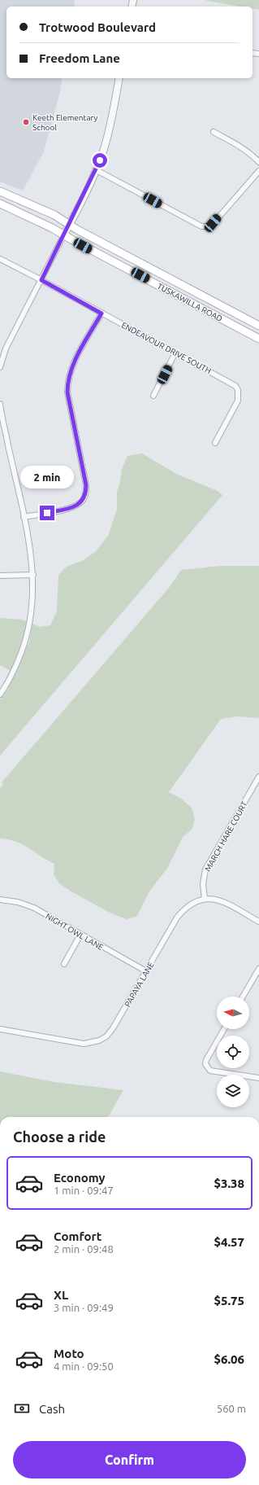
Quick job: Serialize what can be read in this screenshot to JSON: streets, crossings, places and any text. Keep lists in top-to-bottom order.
{
  "streets": {
    "main road": ["TUSKAWILLA ROAD"],
    "street": [
      "ENDEAVOUR DRIVE SOUTH",
      "MARCH HARE COURT",
      "NIGHT OWL LANE",
      "PAPAYA LANE"
    ]
  },
  "crossings": [
    ["MARCH HARE COURT", "PAPAYA LANE"],
    ["NIGHT OWL LANE", "PAPAYA LANE"]
  ],
  "places": ["Keeth Elementary School"],
  "north": "left",
  "page": {
    "banner": ["Trotwood Boulevard", "Freedom Lane"],
    "bubble": "2 min",
    "heading": "Choose a ride",
    "list": [
      {
        "name": "Economy",
        "note": "1 min · 09:47",
        "value": "$3.38"
      },
      {
        "name": "Comfort",
        "note": "2 min · 09:48",
        "value": "$4.57"
      },
      {
        "name": "XL",
        "note": "3 min · 09:49",
        "value": "$5.75"
      },
      {
        "name": "Moto",
        "note": "4 min · 09:50",
        "value": "$6.06"
      }
    ],
    "pay": ["Cash", "560 m"],
    "buttons": "Confirm"
  }
}
